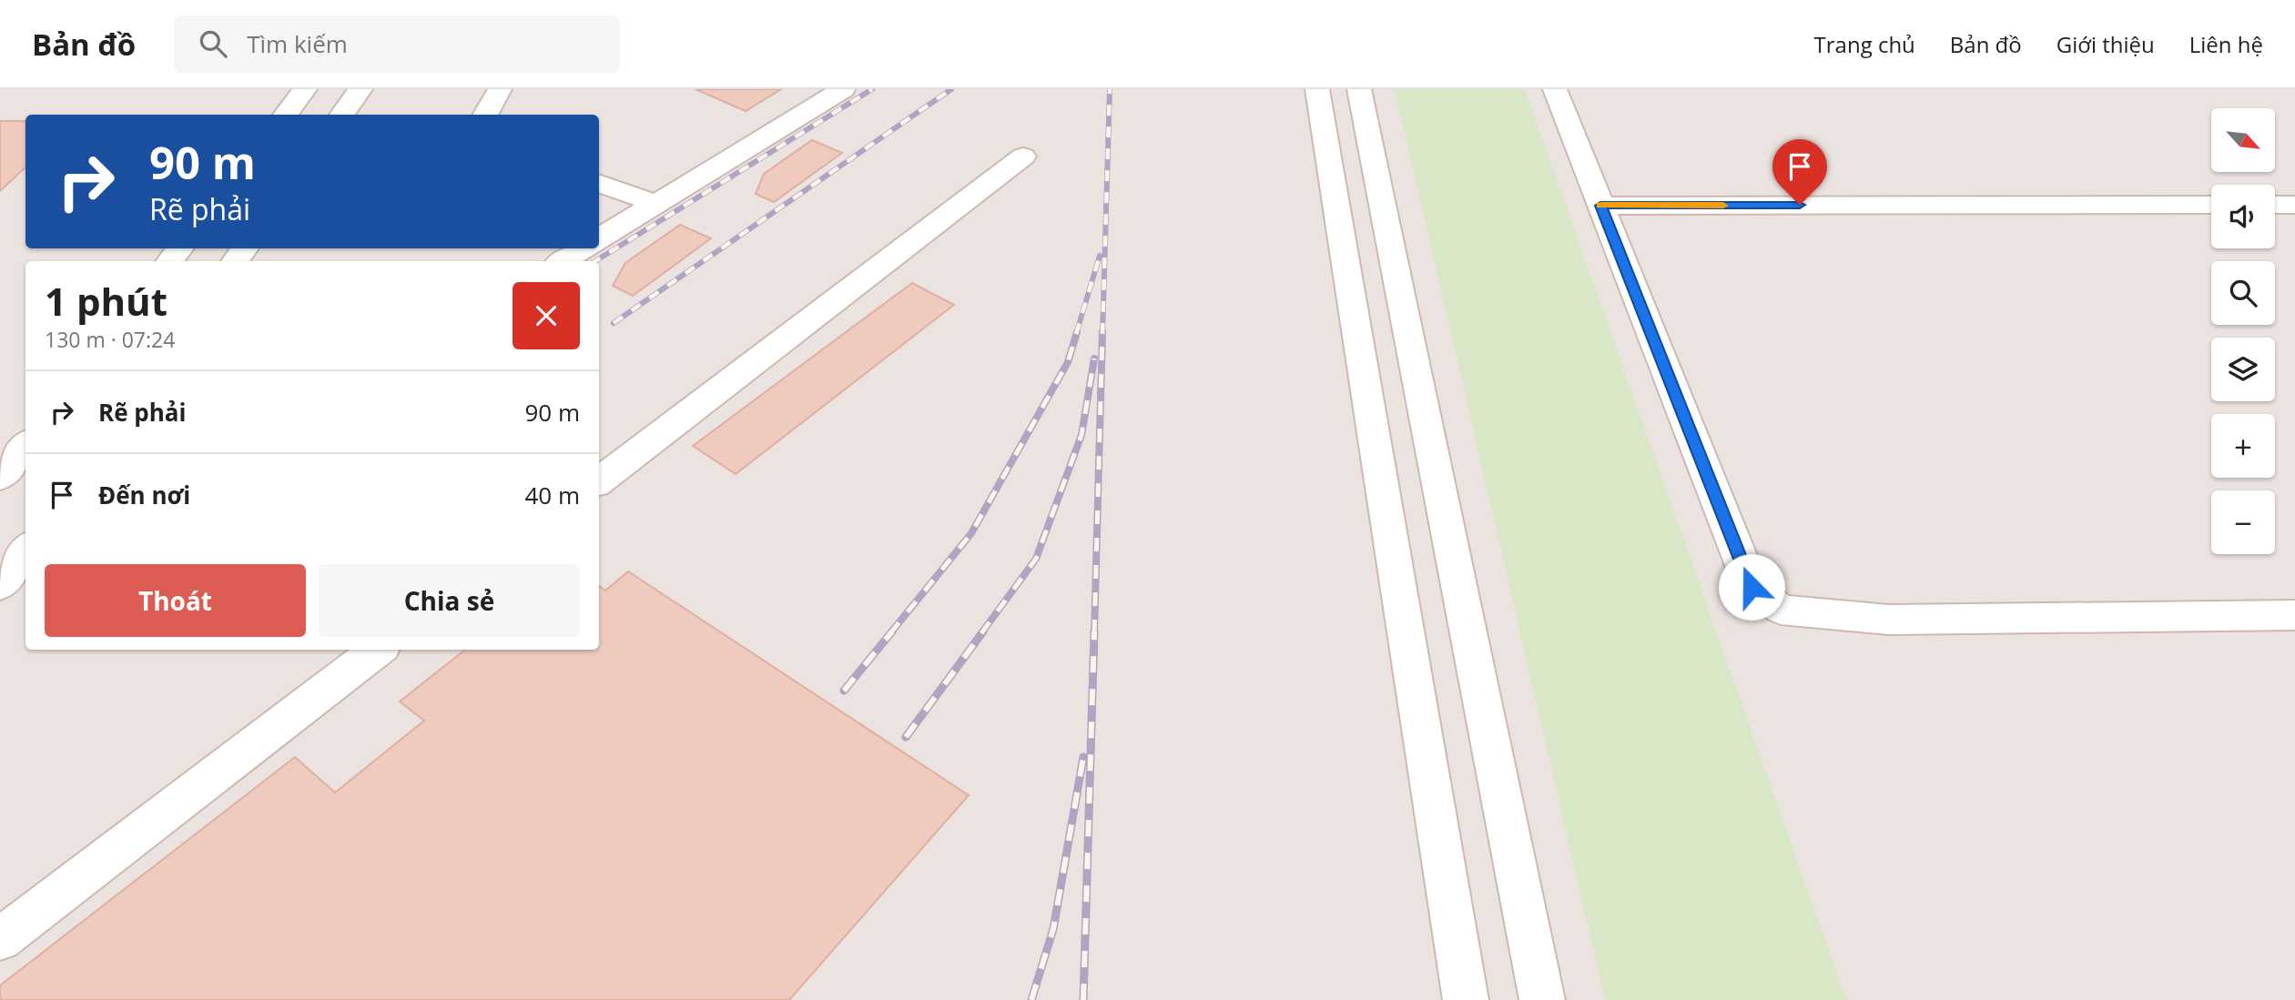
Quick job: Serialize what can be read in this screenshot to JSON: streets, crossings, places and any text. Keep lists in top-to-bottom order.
{
  "north": "bottom right",
  "page": {
    "header": "Bản đồ",
    "search": "Tìm kiếm",
    "nav": [
      "Trang chủ",
      "Bản đồ",
      "Giới thiệu",
      "Liên hệ"
    ],
    "map_buttons": ["+", "−"],
    "turn": ["90 m", "Rẽ phải"],
    "heading": ["1 phút", "130 m · 07:24"],
    "list": [
      {
        "name": "Rẽ phải",
        "value": "90 m"
      },
      {
        "name": "Đến nơi",
        "value": "40 m"
      }
    ],
    "buttons": ["Thoát", "Chia sẻ"]
  }
}
